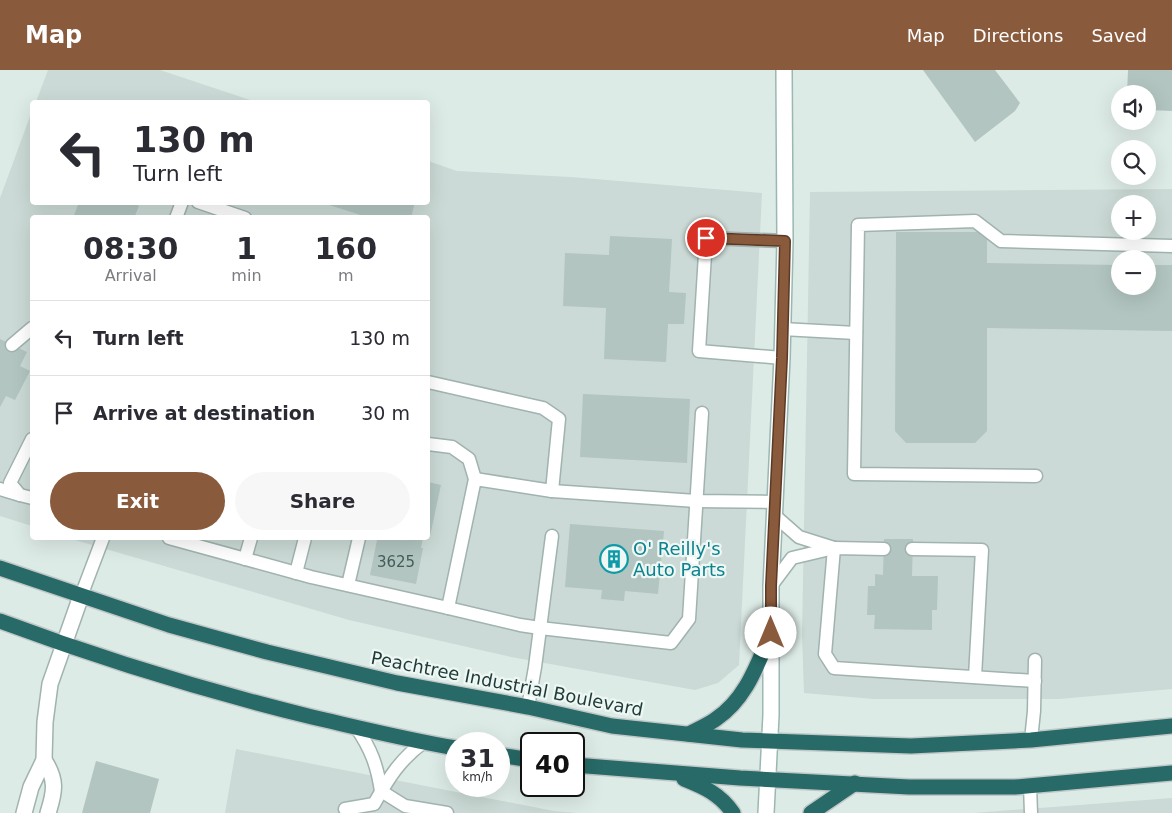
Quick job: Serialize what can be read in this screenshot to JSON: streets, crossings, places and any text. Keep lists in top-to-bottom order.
{
  "streets": {
    "highway": ["Peachtree Industrial Boulevard"]
  },
  "places": {
    "building": ["O' Reilly's Auto Parts"]
  },
  "house_numbers": ["3625"],
  "page": {
    "header": "Map",
    "nav": ["Map", "Directions", "Saved"],
    "map_buttons": ["+", "−"],
    "turn": ["130 m", "Turn left"],
    "eta": [
      "08:30",
      "Arrival",
      "1",
      "min",
      "160",
      "m"
    ],
    "list": [
      {
        "name": "Turn left",
        "value": "130 m"
      },
      {
        "name": "Arrive at destination",
        "value": "30 m"
      }
    ],
    "buttons": ["Exit", "Share"],
    "speed": "31 km/h",
    "limit": "40"
  }
}
